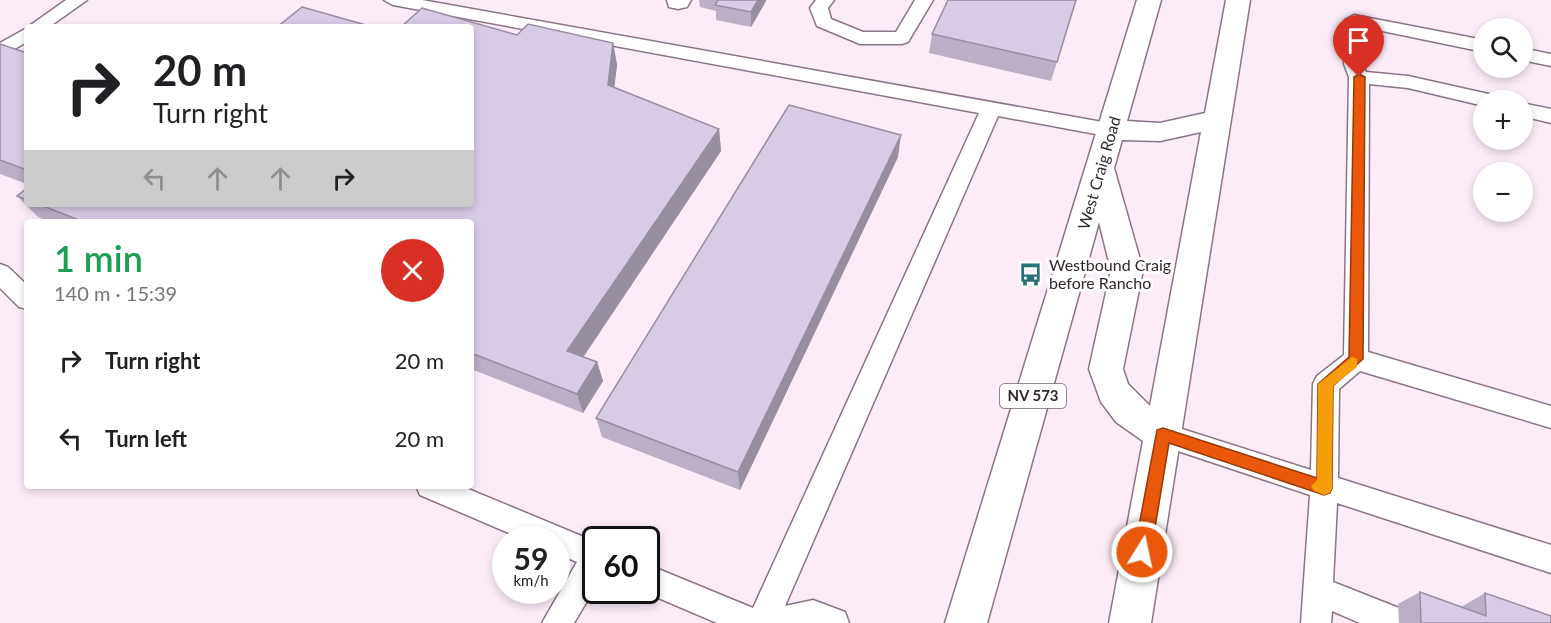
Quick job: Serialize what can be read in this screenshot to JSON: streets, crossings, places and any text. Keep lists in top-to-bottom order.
{
  "streets": {
    "main road": ["West Craig Road", "NV 573"]
  },
  "places": {
    "bus stop": ["Westbound Craig before Rancho"]
  },
  "page": {
    "map_buttons": ["+", "−"],
    "turn": ["20 m", "Turn right"],
    "heading": ["1 min", "140 m · 15:39"],
    "list": [
      {
        "name": "Turn right",
        "value": "20 m"
      },
      {
        "name": "Turn left",
        "value": "20 m"
      }
    ],
    "speed": "59 km/h",
    "limit": "60"
  }
}
